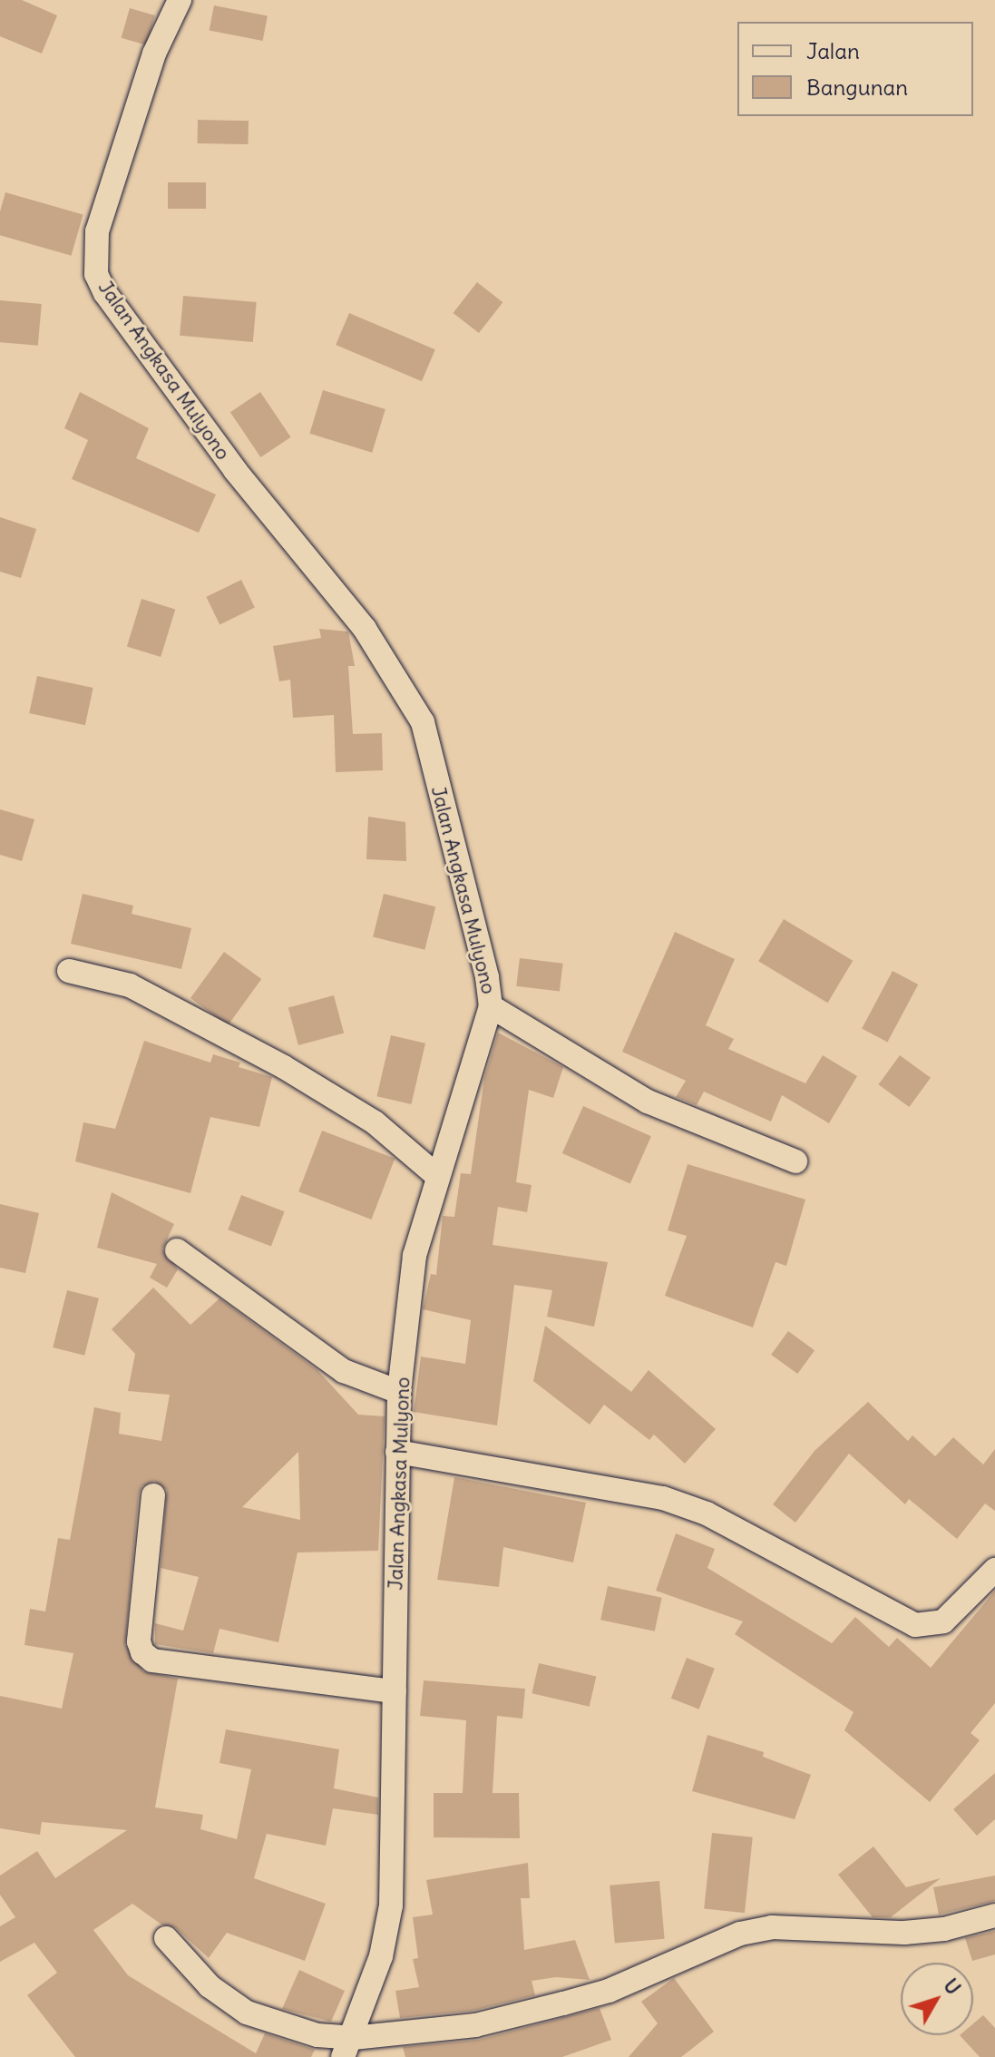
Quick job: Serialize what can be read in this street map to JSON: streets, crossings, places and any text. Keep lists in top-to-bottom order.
{
  "streets": {
    "street": ["Jalan Angkasa Mulyono"]
  },
  "legend": ["Jalan", "Bangunan"],
  "north": "top right"
}
